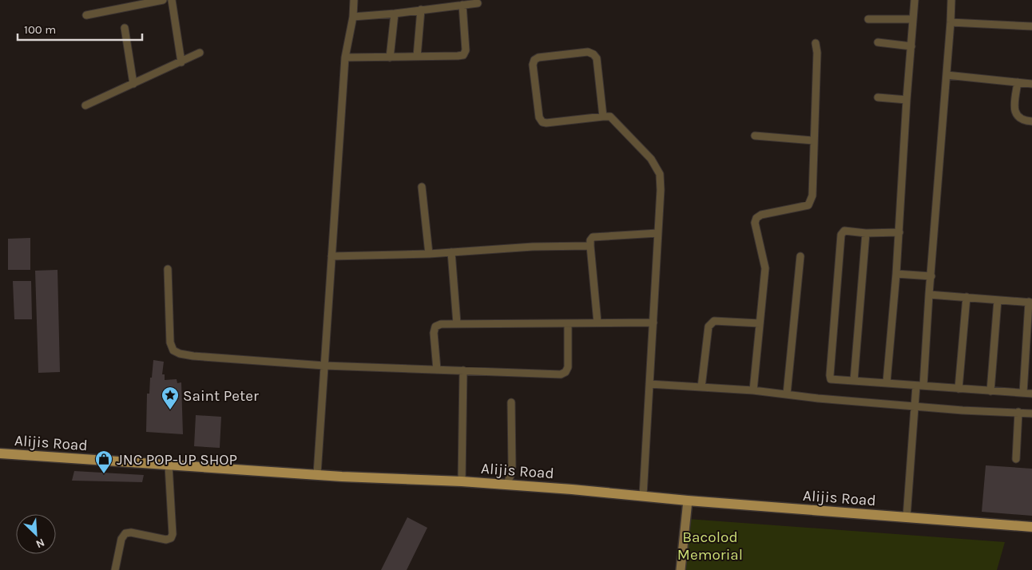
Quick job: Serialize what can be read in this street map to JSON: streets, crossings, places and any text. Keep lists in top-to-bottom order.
{
  "streets": {
    "main road": ["Alijis Road"]
  },
  "parks": ["Bacolod Memorial"],
  "places": {
    "place": ["Saint Peter"],
    "shop": ["JNC POP-UP SHOP"]
  },
  "scale_bar": "100 m",
  "north": "bottom right"
}
